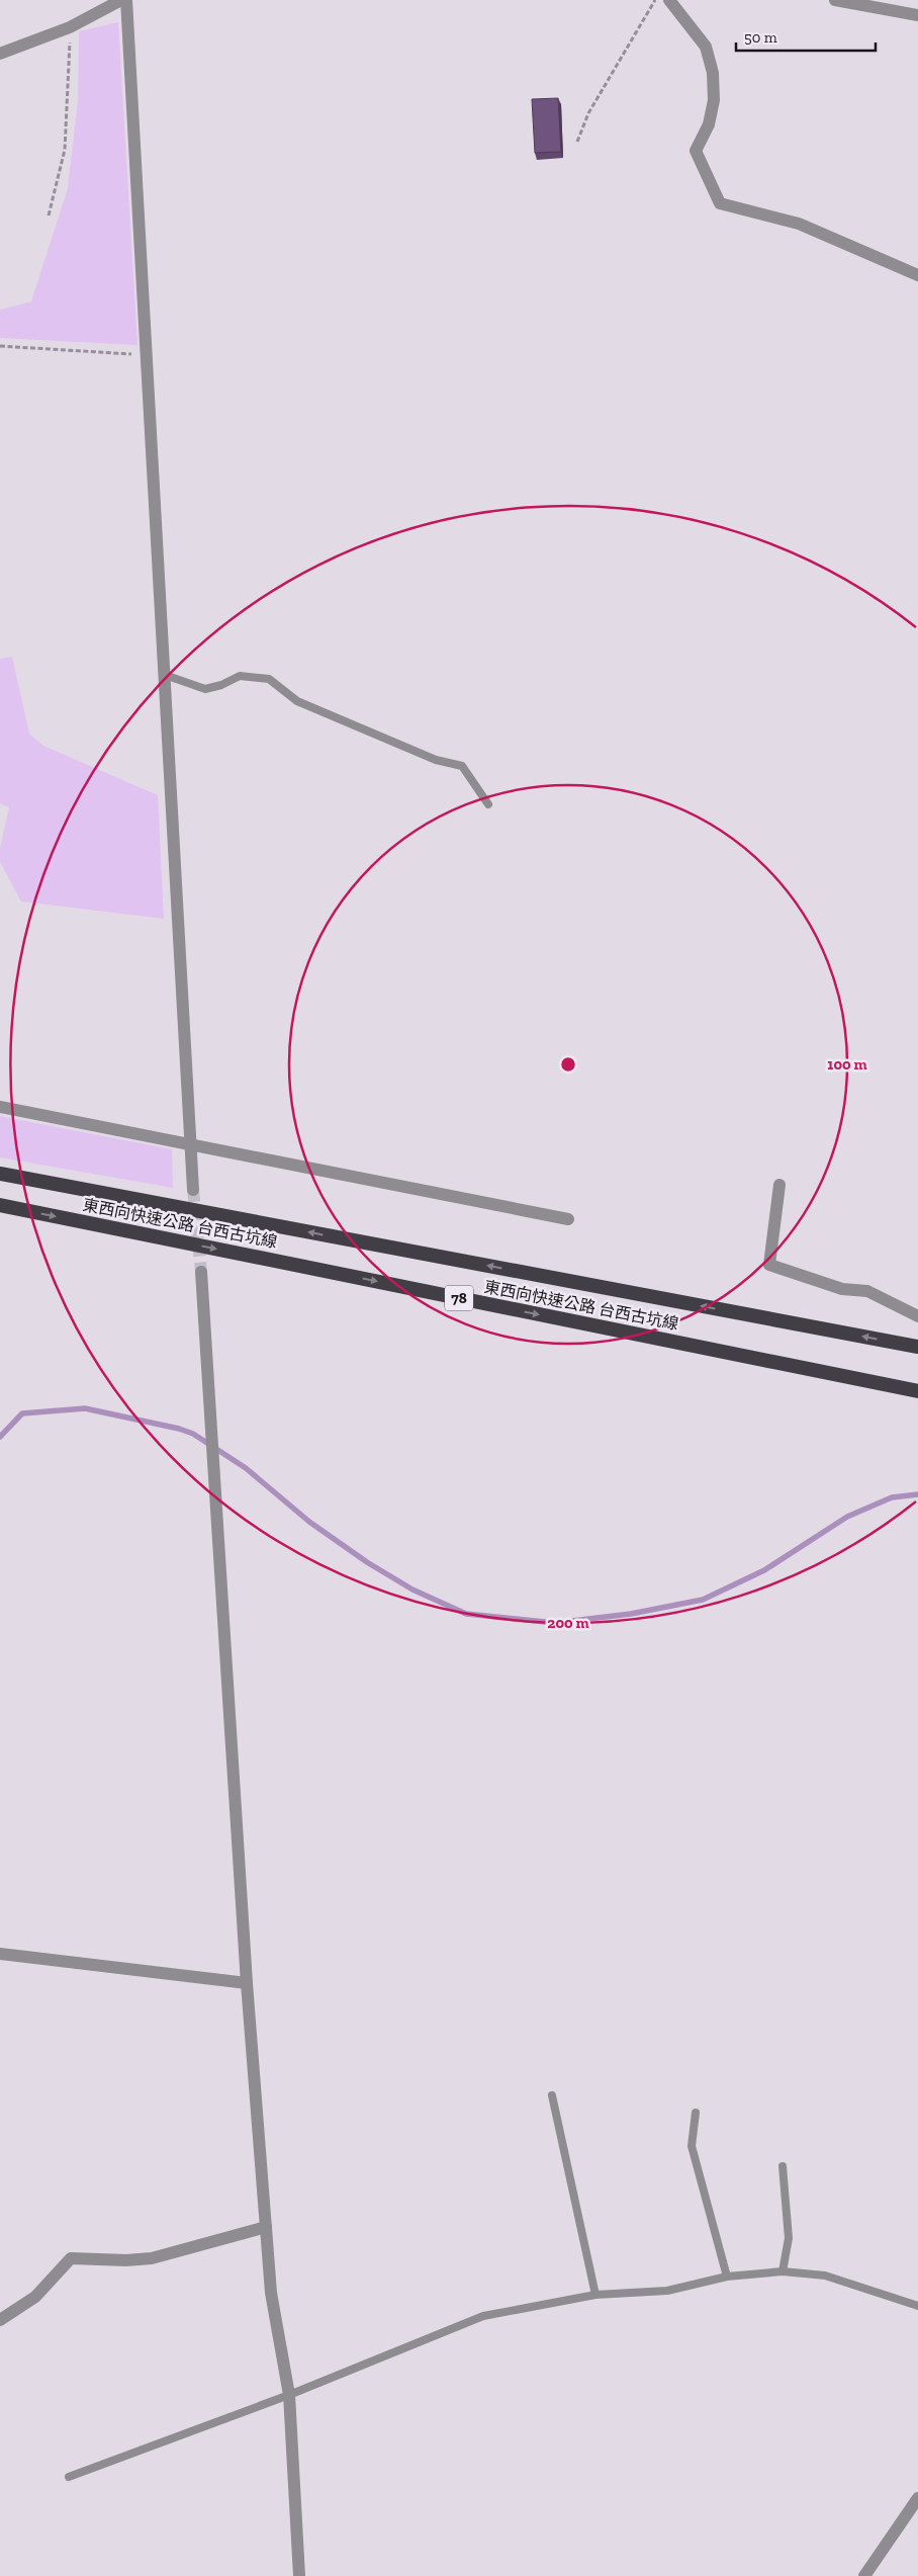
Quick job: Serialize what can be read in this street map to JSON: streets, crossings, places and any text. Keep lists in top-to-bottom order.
{
  "streets": {
    "highway": ["東西向快速公路 台西古坑線", "78"]
  },
  "scale_bar": "50 m",
  "rings": ["100 m", "200 m"]
}
